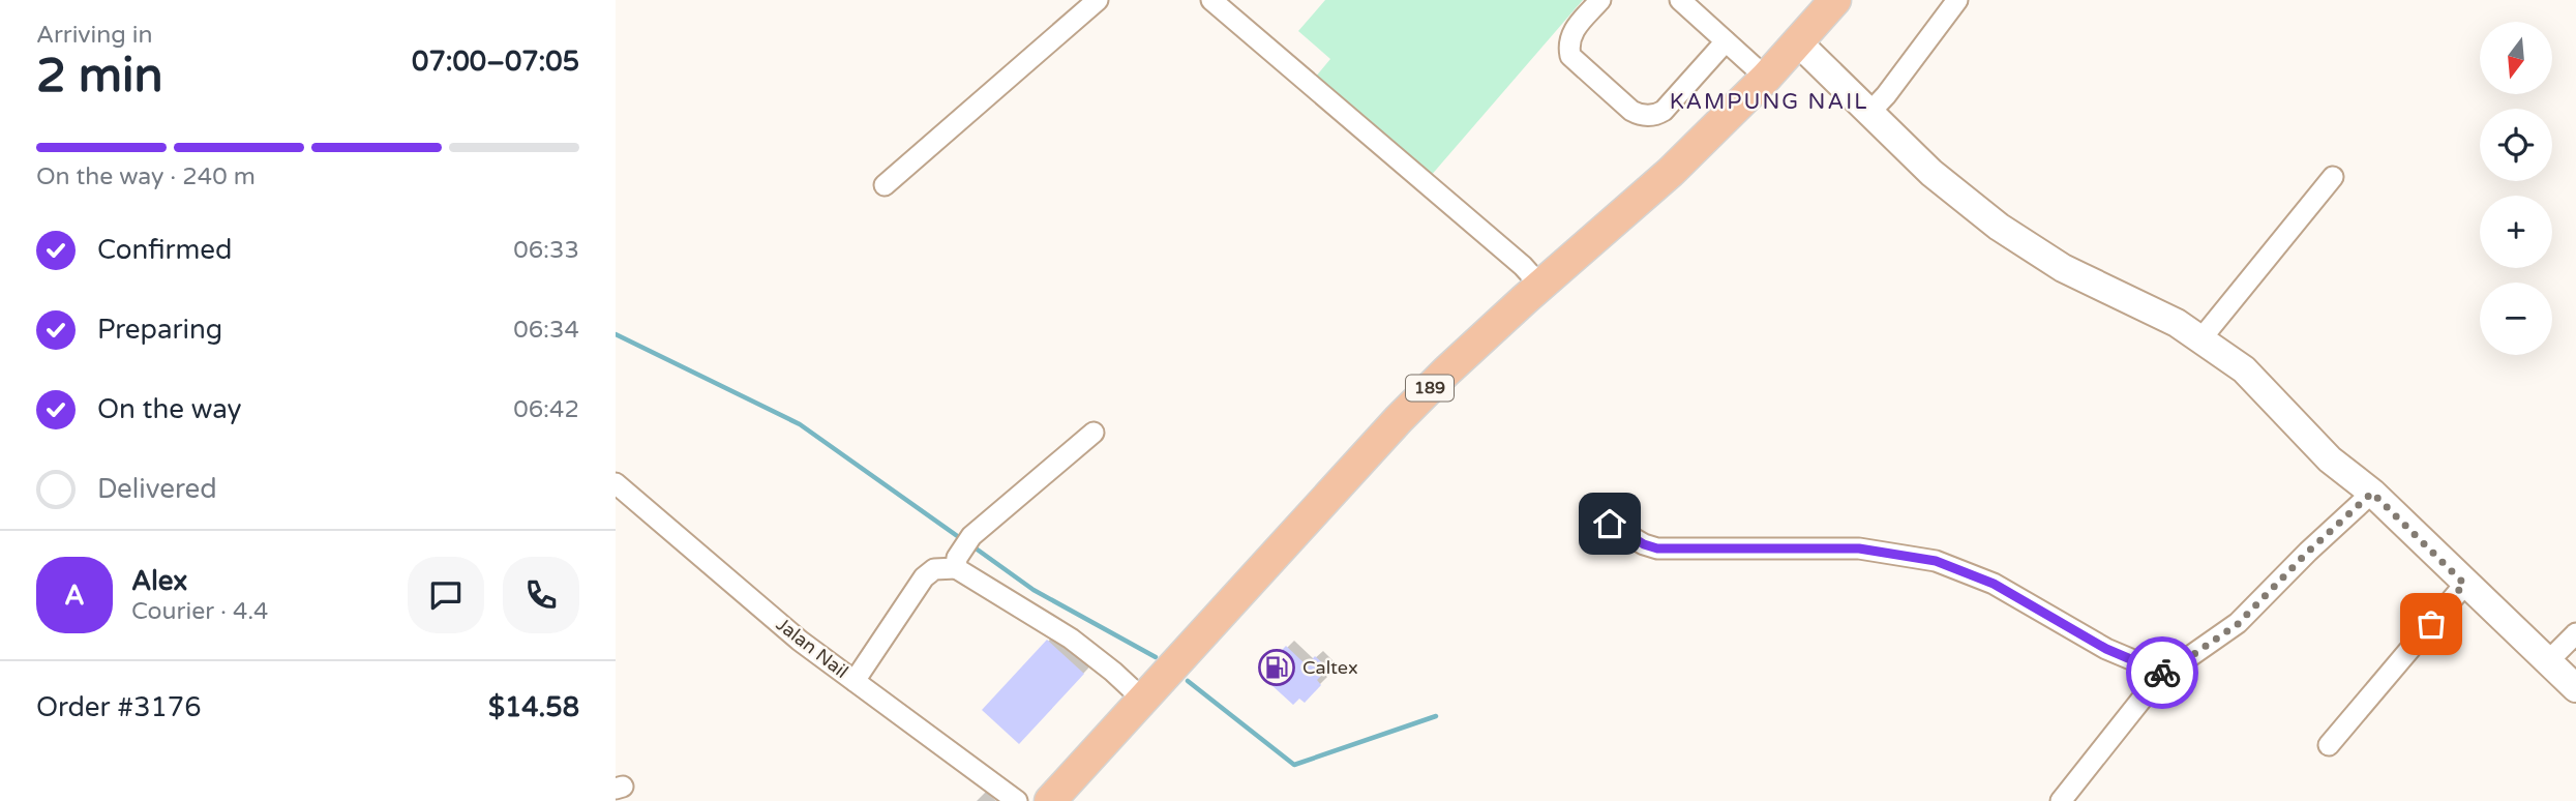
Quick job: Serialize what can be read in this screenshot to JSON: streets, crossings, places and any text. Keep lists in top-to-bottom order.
{
  "streets": {
    "main road": ["189"],
    "street": ["Jalan Nail"]
  },
  "districts": ["KAMPUNG NAIL"],
  "places": {
    "fuel station": ["Caltex"]
  },
  "north": "bottom",
  "page": {
    "heading": ["2 min", "Arriving in", "07:00–07:05"],
    "panel": [
      "Alex",
      "Courier · 4.4",
      "Order #3176",
      "$14.58"
    ],
    "map_buttons": ["+", "−"],
    "bar": "On the way · 240 m",
    "list": [
      ["Confirmed", "06:33"],
      ["Preparing", "06:34"],
      ["On the way", "06:42"],
      "Delivered"
    ],
    "round": "A"
  }
}
